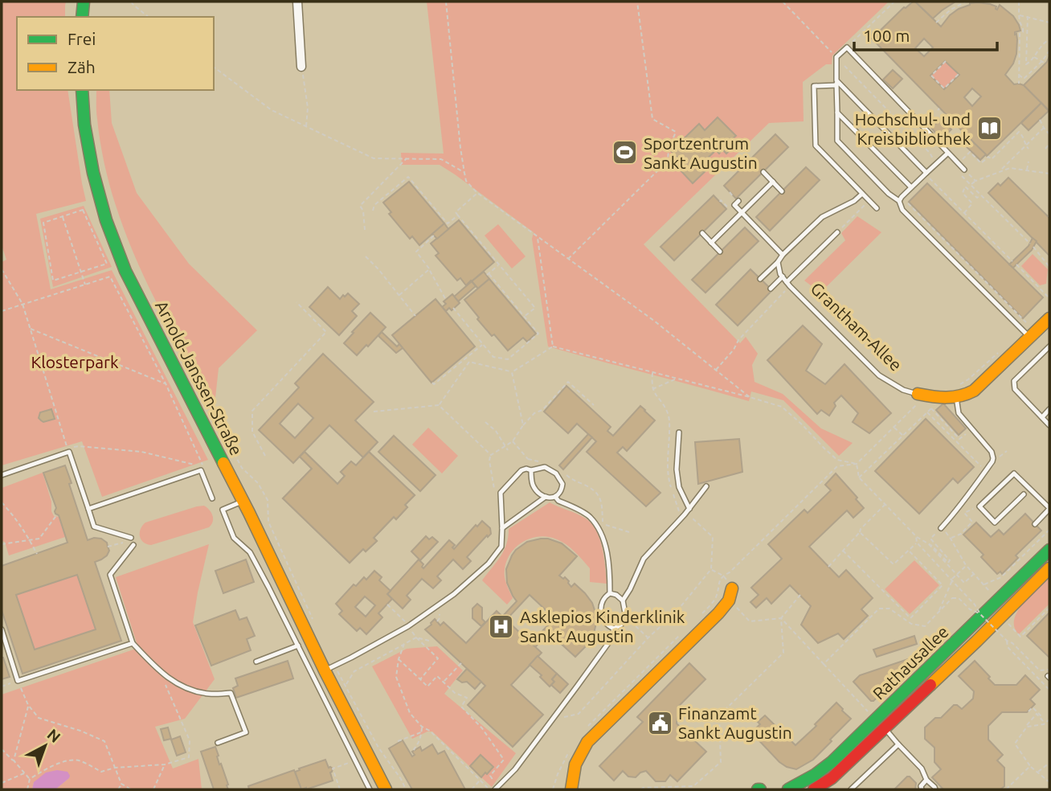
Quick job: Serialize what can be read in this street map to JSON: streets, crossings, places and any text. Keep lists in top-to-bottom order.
{
  "streets": {
    "street": ["Grantham-Allee", "Arnold-Janssen-Straße", "Rathausallee"]
  },
  "parks": ["Klosterpark"],
  "places": {
    "library": ["Hochschul- und Kreisbibliothek"],
    "sports": ["Sportzentrum Sankt Augustin"],
    "hospital": ["Asklepios Kinderklinik Sankt Augustin"],
    "public building": ["Finanzamt Sankt Augustin"]
  },
  "legend": ["Frei", "Zäh"],
  "scale_bar": "100 m",
  "north": "top right"
}
